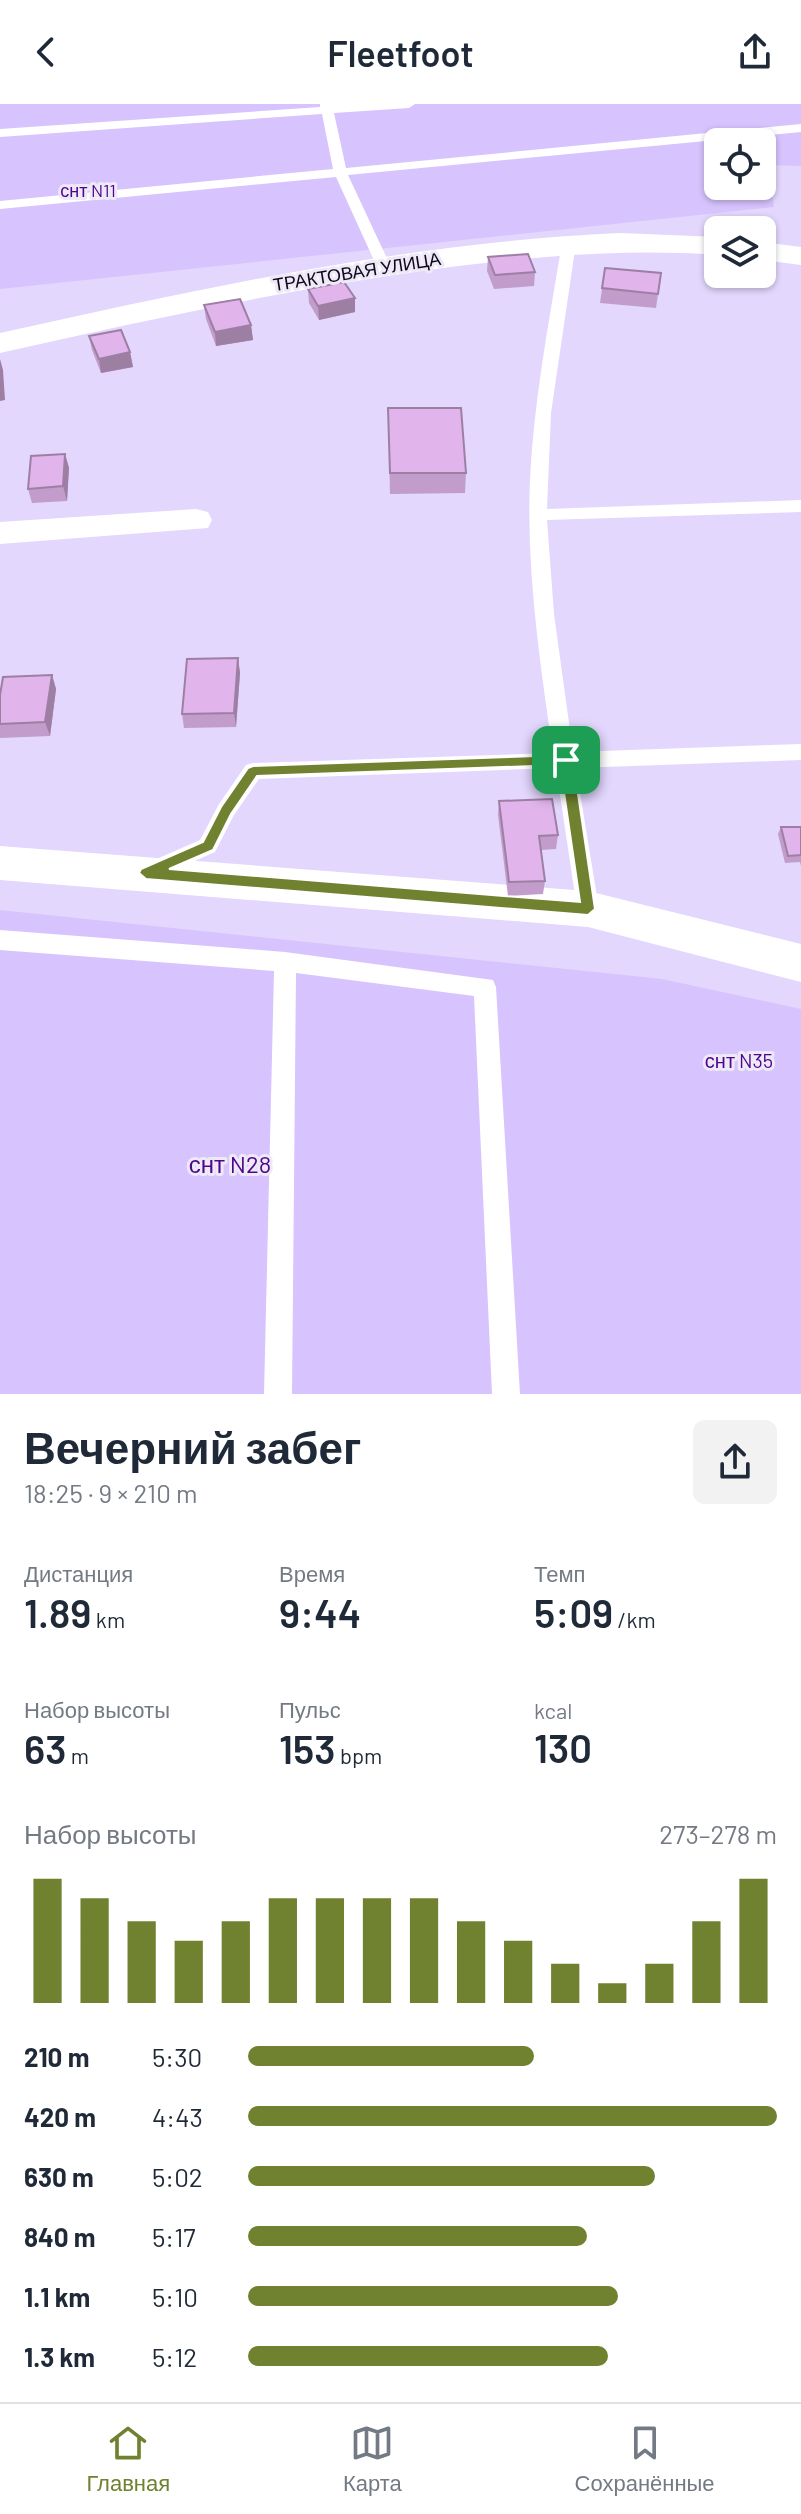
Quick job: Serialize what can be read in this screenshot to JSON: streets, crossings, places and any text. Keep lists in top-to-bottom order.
{
  "streets": {
    "street": ["ТРАКТОВАЯ УЛИЦА"]
  },
  "parks": ["снт N11", "снт N35", "снт N28"],
  "page": {
    "header": "Fleetfoot",
    "heading": ["Вечерний забег", "18:25 · 9 × 210 m"],
    "stats": [
      ["Дистанция", "1.89 km"],
      ["Время", "9:44"],
      ["Темп", "5:09 /km"],
      ["Набор высоты", "63 m"],
      ["Пульс", "153 bpm"],
      ["kcal", "130"]
    ],
    "chart": ["Набор высоты", "273–278 m"],
    "list": [
      {
        "name": "210 m",
        "note": "5:30"
      },
      {
        "name": "420 m",
        "note": "4:43"
      },
      {
        "name": "630 m",
        "note": "5:02"
      },
      {
        "name": "840 m",
        "note": "5:17"
      },
      {
        "name": "1.1 km",
        "note": "5:10"
      },
      {
        "name": "1.3 km",
        "note": "5:12"
      }
    ],
    "tabs": ["Главная", "Карта", "Сохранённые"]
  }
}
